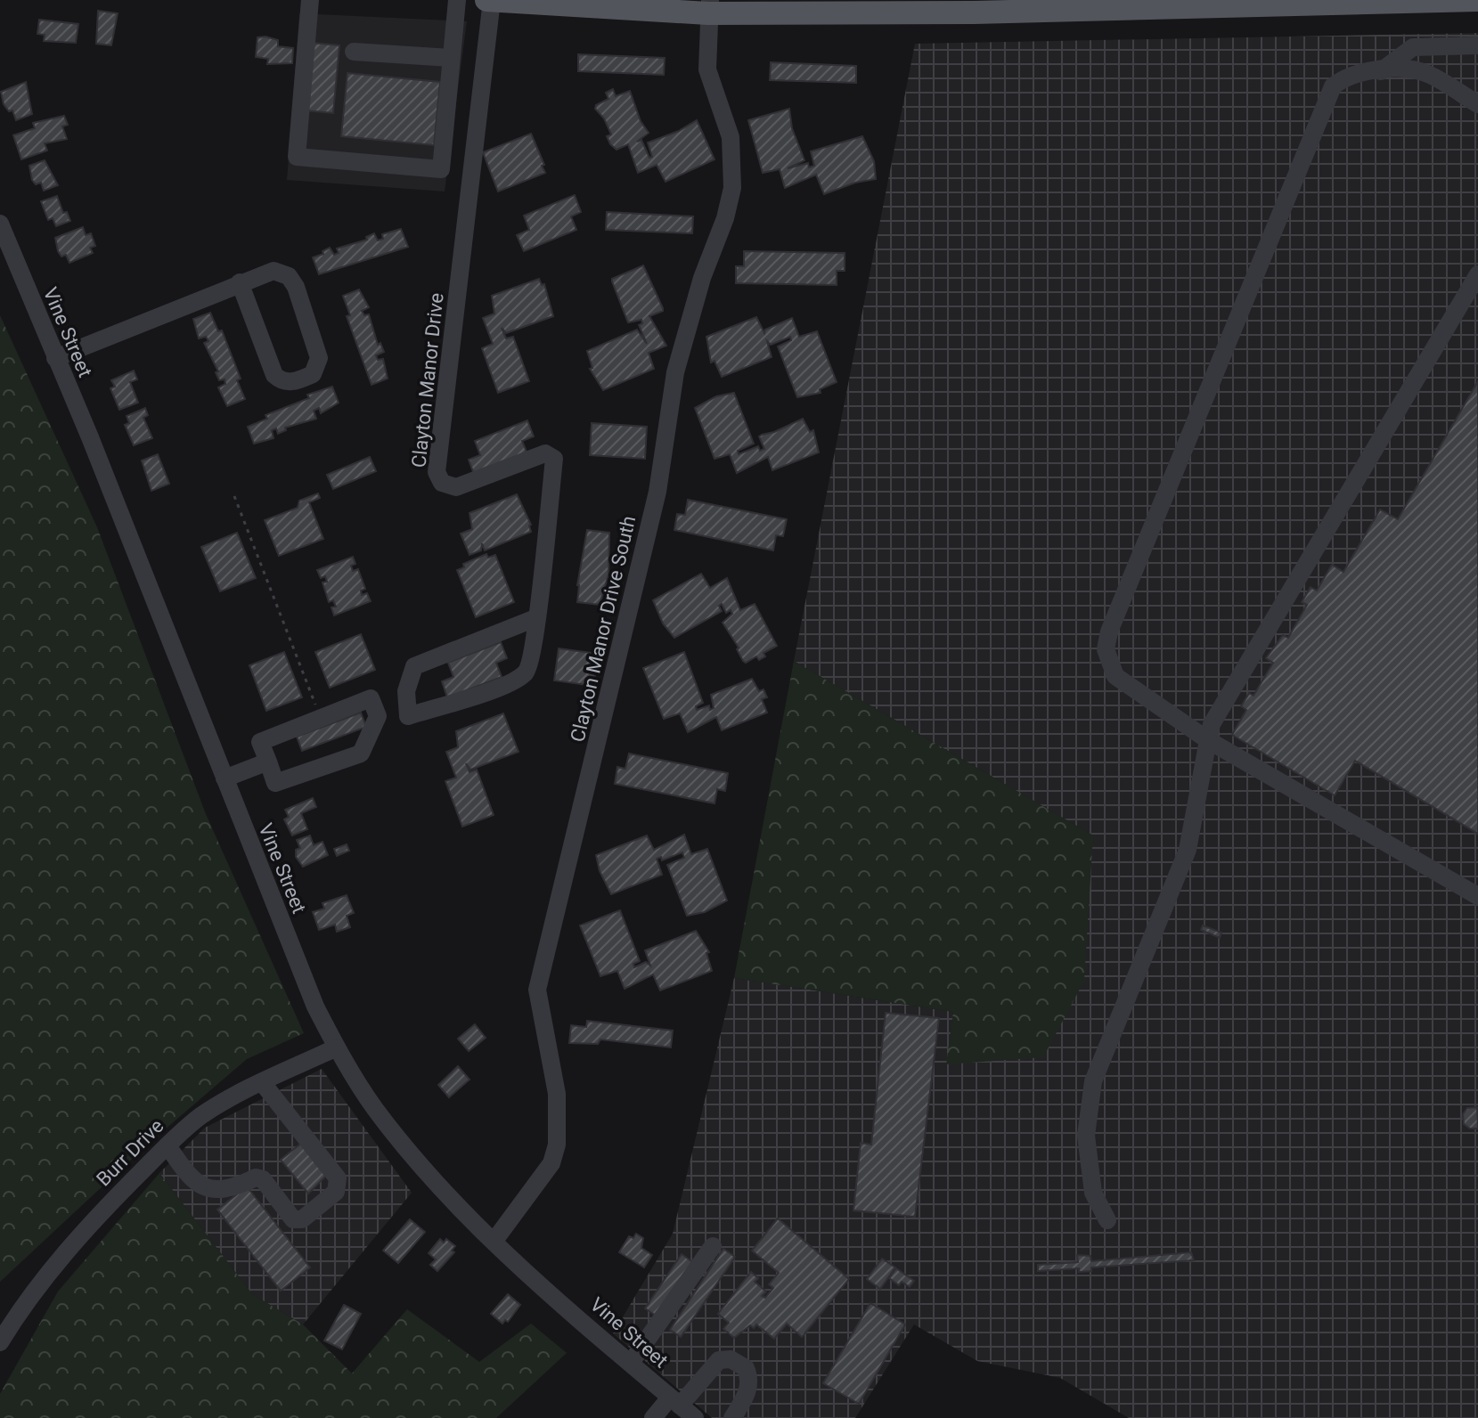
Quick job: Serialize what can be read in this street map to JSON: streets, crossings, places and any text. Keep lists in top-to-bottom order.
{
  "streets": {
    "street": [
      "Vine Street",
      "Clayton Manor Drive",
      "Clayton Manor Drive South",
      "Burr Drive"
    ]
  },
  "crossings": [
    ["Vine Street", "Clayton Manor Drive South"],
    ["Vine Street", "Burr Drive"]
  ]
}
